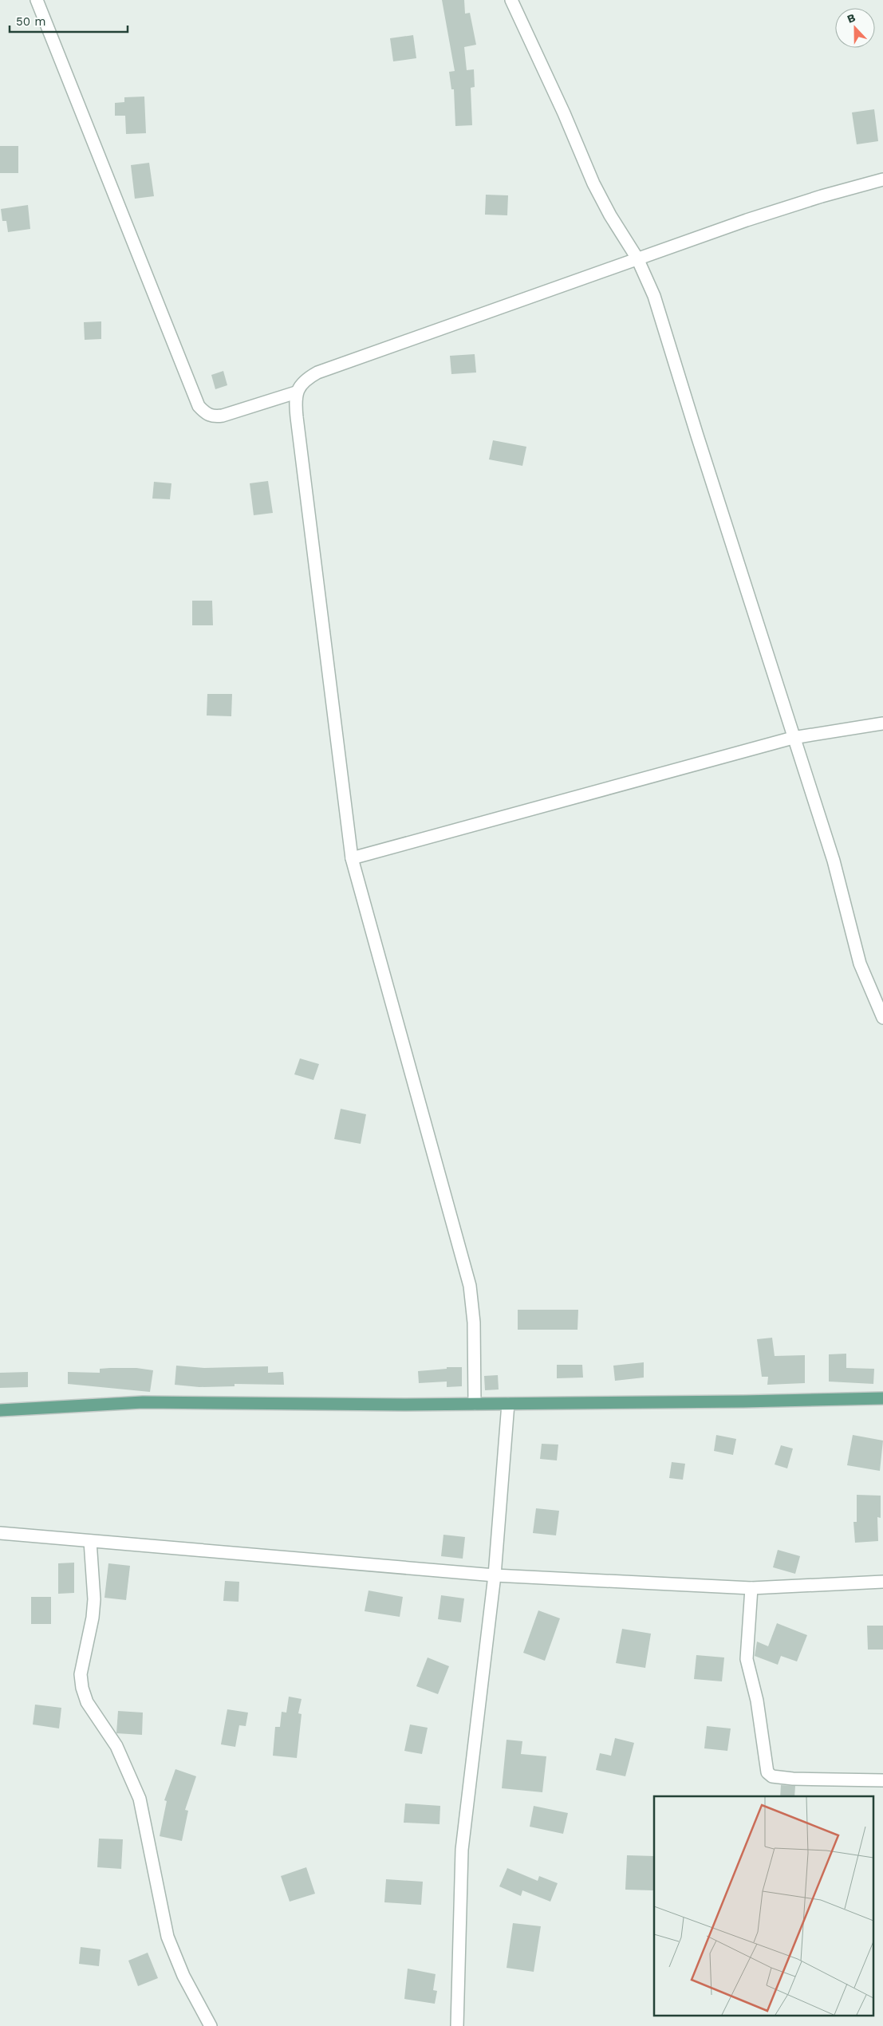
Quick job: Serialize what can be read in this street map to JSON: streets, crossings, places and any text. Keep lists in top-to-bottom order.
{
  "scale_bar": "50 m",
  "north": "top"
}
